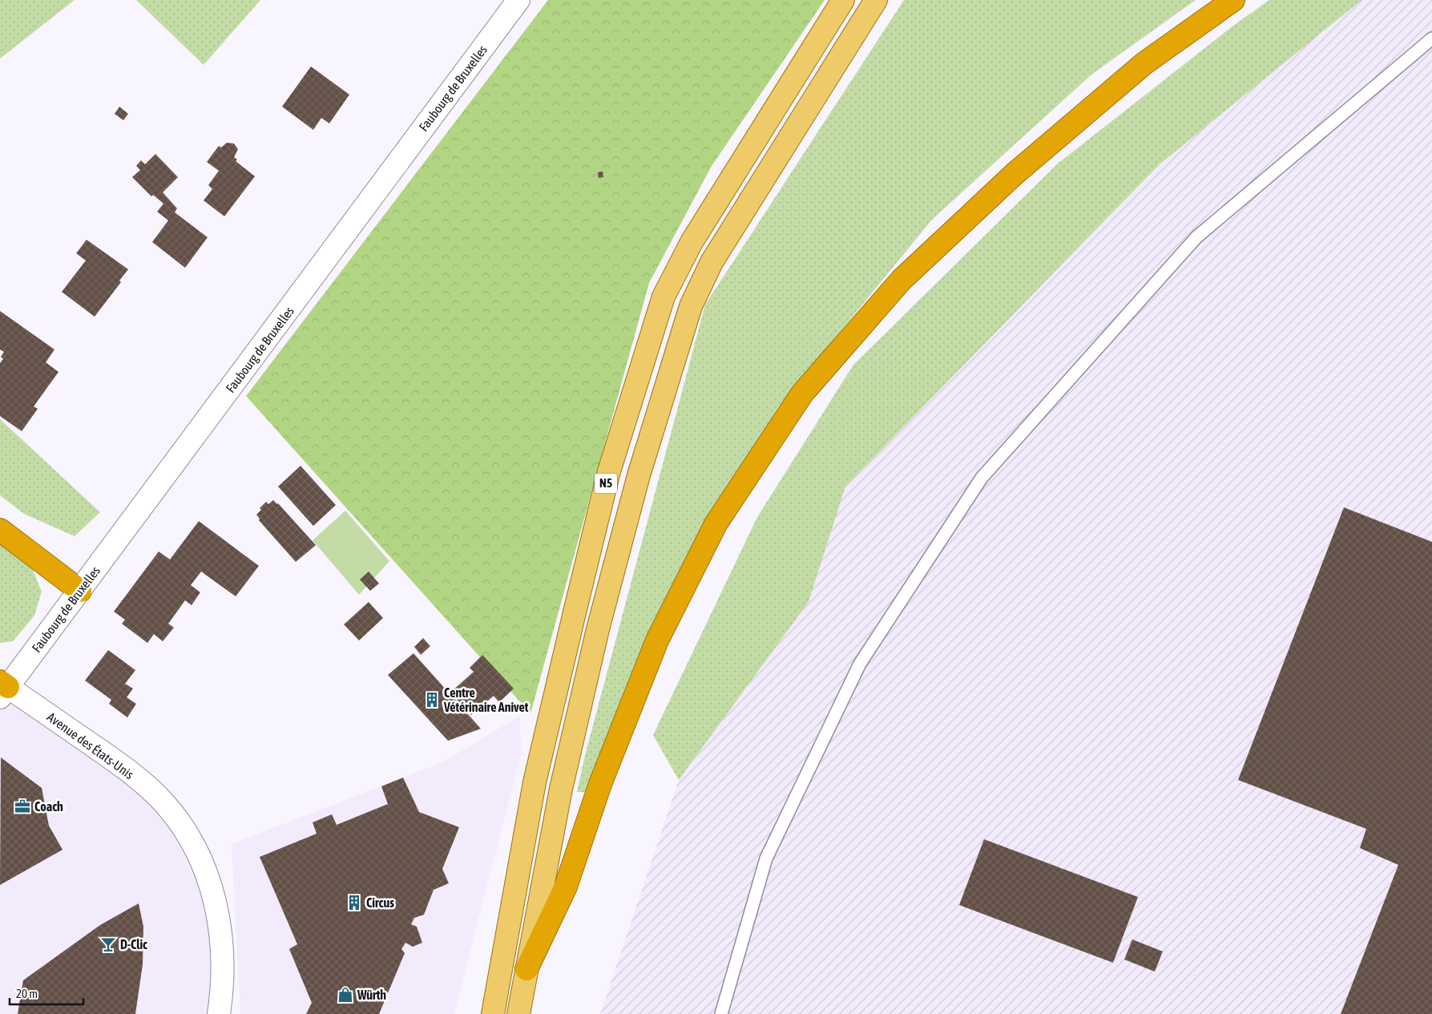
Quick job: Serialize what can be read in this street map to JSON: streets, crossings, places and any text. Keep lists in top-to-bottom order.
{
  "streets": {
    "main road": ["N5"],
    "street": ["Faubourg de Bruxelles", "Avenue des États-Unis"]
  },
  "crossings": [
    ["Faubourg de Bruxelles", "Avenue des États-Unis"]
  ],
  "places": {
    "building": ["Centre Vétérinaire Anivet", "Circus"],
    "office": ["Coach"],
    "bar": ["D-Clic"],
    "shop": ["Würth"]
  },
  "scale_bar": "20 m"
}
